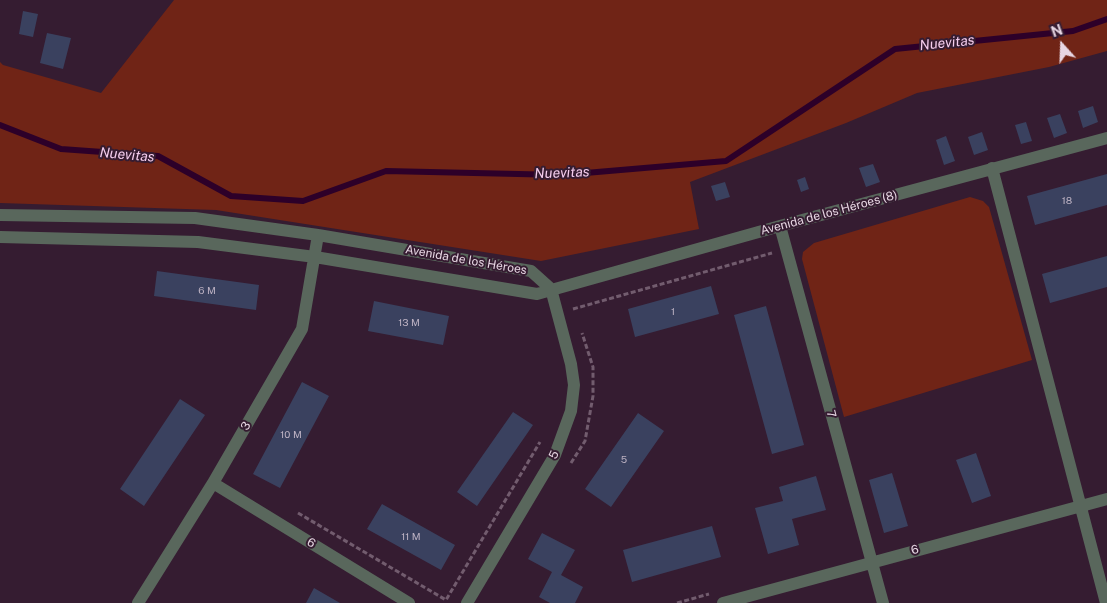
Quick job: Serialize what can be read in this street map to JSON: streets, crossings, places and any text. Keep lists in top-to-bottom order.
{
  "streets": {
    "street": [
      "Avenida de los Héroes (8)",
      "Avenida de los Héroes",
      "7",
      "3",
      "5",
      "6"
    ]
  },
  "crossings": [
    ["Avenida de los Héroes (8)", "Avenida de los Héroes"],
    ["Avenida de los Héroes (8)", "7"],
    ["Avenida de los Héroes (8)", "5"],
    ["Avenida de los Héroes", "3"],
    ["Avenida de los Héroes", "5"],
    ["7", "6"],
    ["3", "6"]
  ],
  "water": ["Nuevitas"],
  "house_numbers": [
    "18",
    "6 M",
    "1",
    "13 M",
    "10 M",
    "5",
    "11 M"
  ],
  "north": "top"
}
